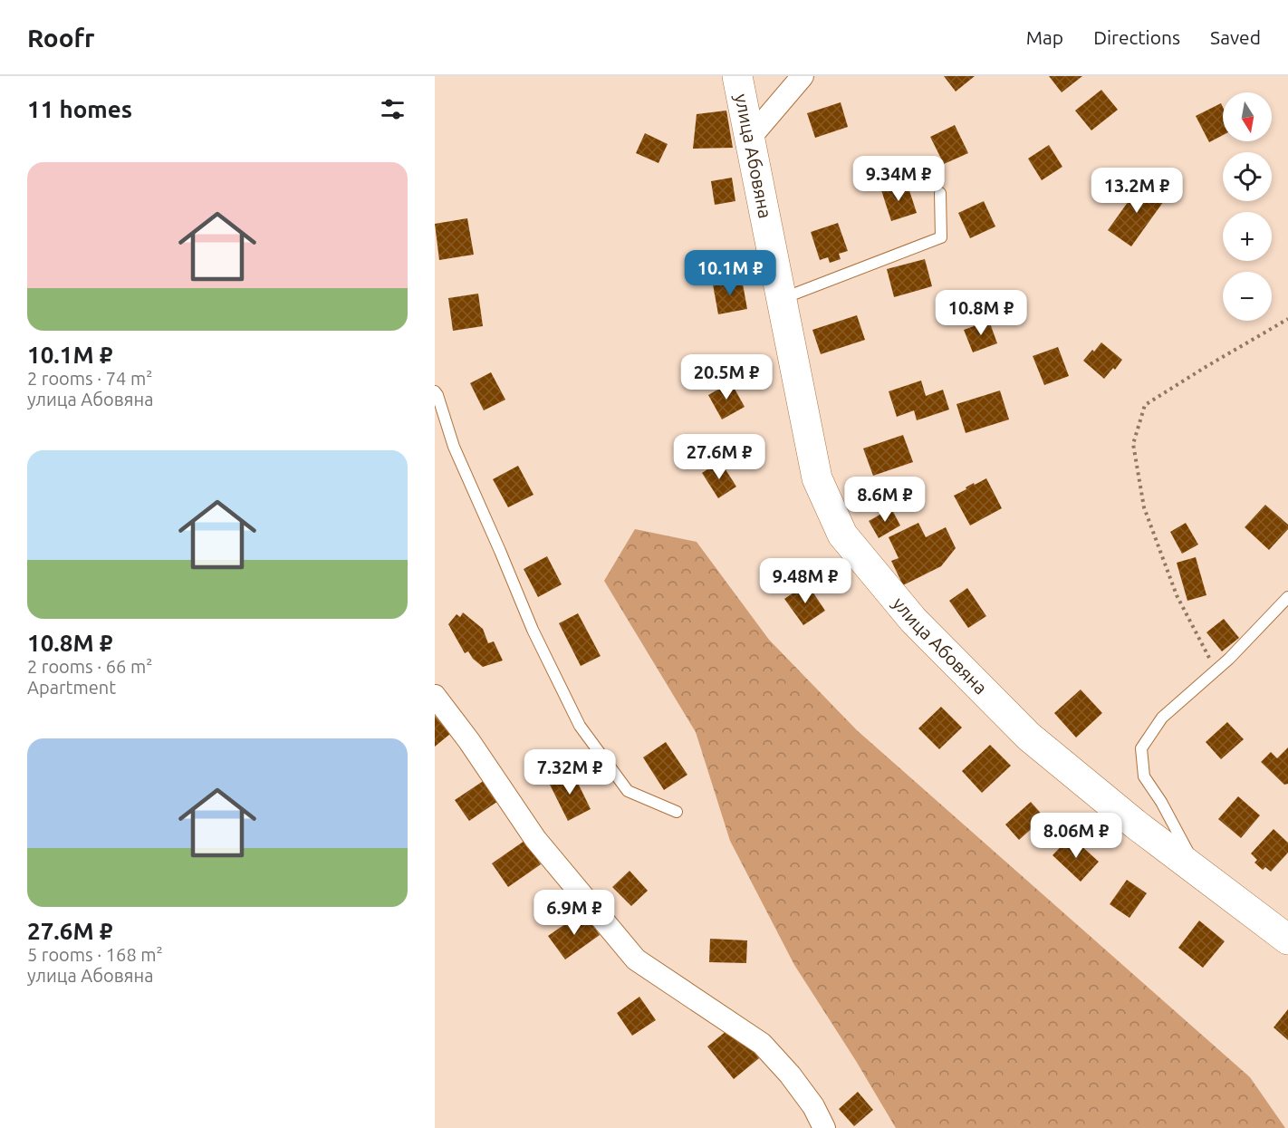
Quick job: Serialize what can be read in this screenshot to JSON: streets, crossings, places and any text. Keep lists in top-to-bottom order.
{
  "streets": {
    "street": ["улица Абовяна"]
  },
  "north": "bottom",
  "page": {
    "header": "Roofr",
    "nav": ["Map", "Directions", "Saved"],
    "heading": "11 homes",
    "map_buttons": ["+", "−"],
    "list": [
      {
        "name": "10.1M ₽",
        "note": "2 rooms · 74 m² · улица Абовяна"
      },
      {
        "name": "10.8M ₽",
        "note": "2 rooms · 66 m² · Apartment"
      },
      {
        "name": "27.6M ₽",
        "note": "5 rooms · 168 m² · улица Абовяна"
      }
    ],
    "price": [
      "9.34M ₽",
      "13.2M ₽",
      "10.1M ₽",
      "10.8M ₽",
      "20.5M ₽",
      "27.6M ₽",
      "8.6M ₽",
      "9.48M ₽",
      "7.32M ₽",
      "8.06M ₽",
      "6.9M ₽"
    ]
  }
}
